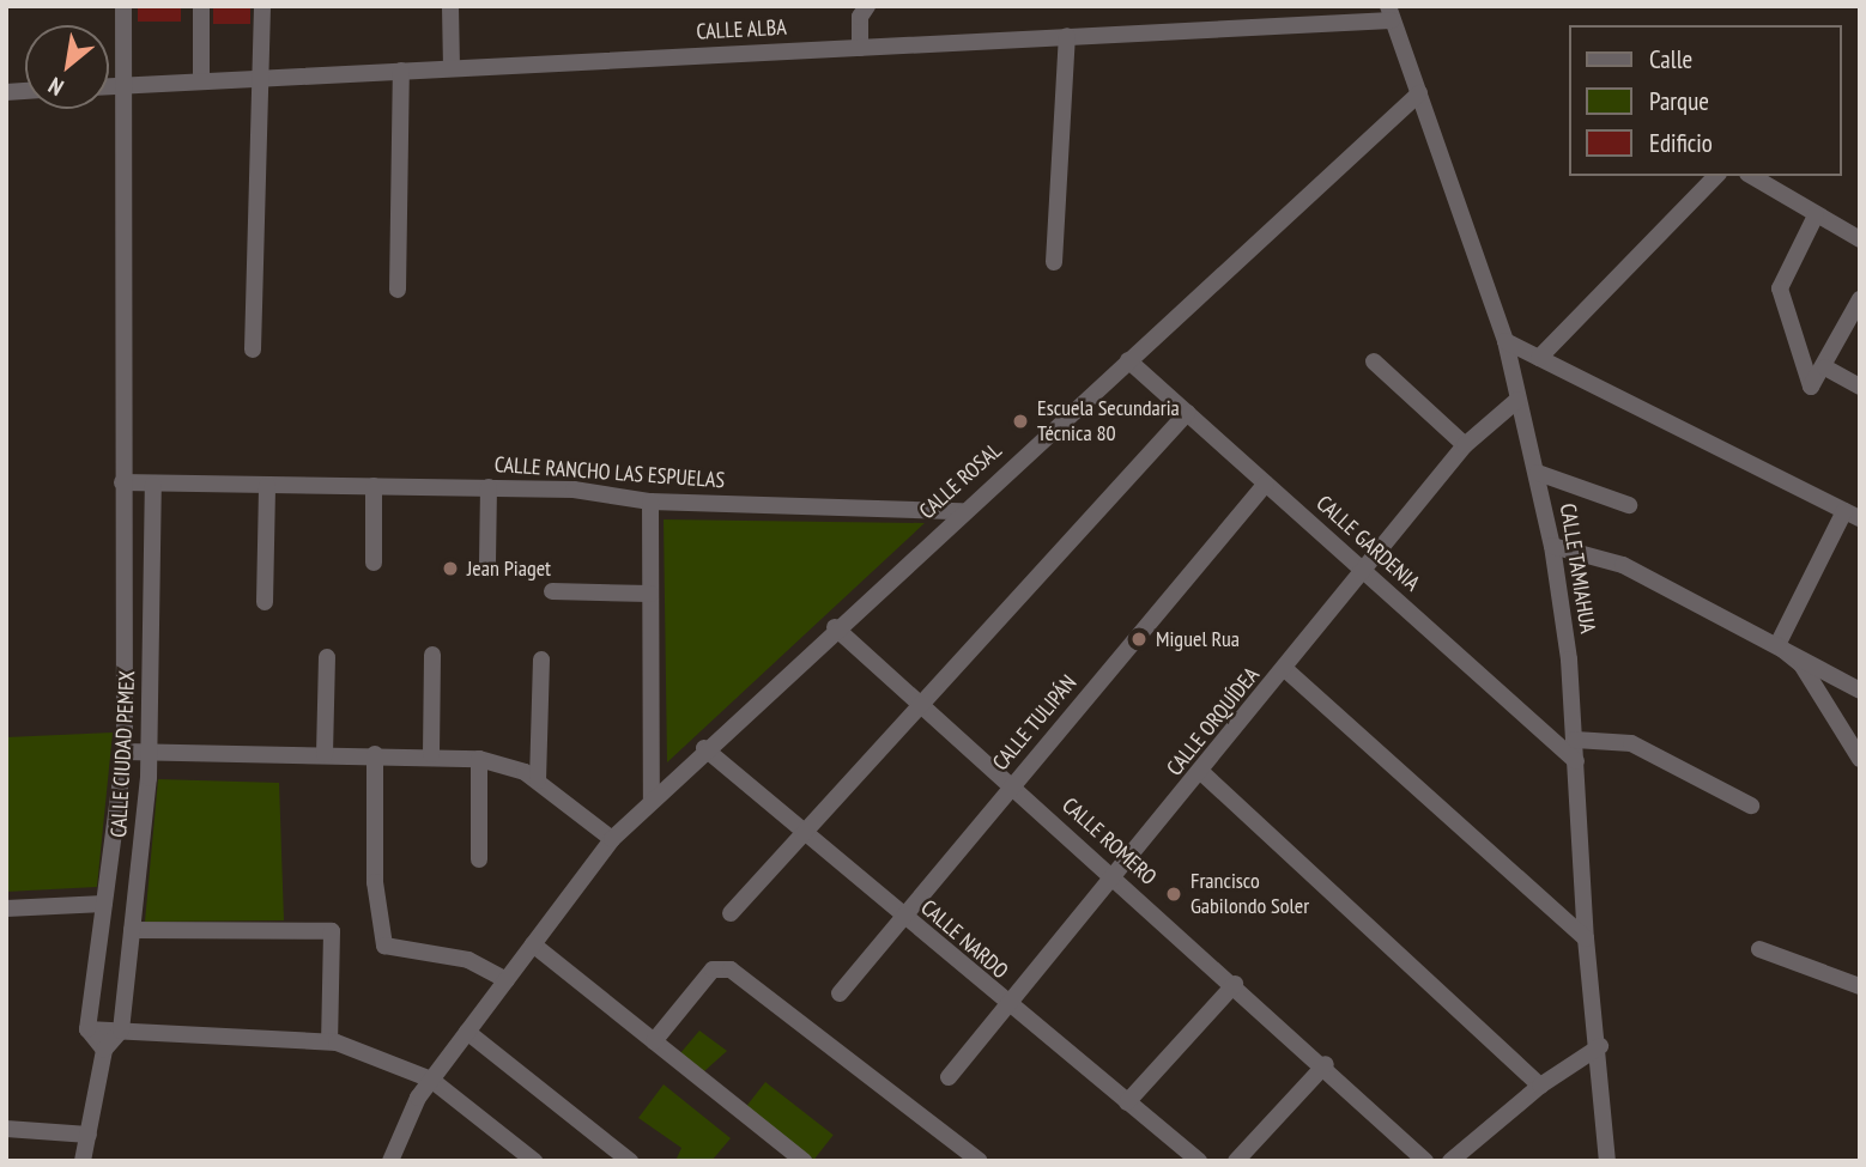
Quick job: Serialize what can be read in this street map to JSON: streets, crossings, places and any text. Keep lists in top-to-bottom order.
{
  "streets": {
    "street": [
      "CALLE ALBA",
      "CALLE RANCHO LAS ESPUELAS",
      "CALLE ROSAL",
      "CALLE GARDENIA",
      "CALLE TAMIAHUA",
      "CALLE ORQUÍDEA",
      "CALLE TULIPÁN",
      "CALLE CIUDAD PEMEX",
      "CALLE ROMERO",
      "CALLE NARDO"
    ]
  },
  "crossings": [
    ["CALLE ALBA", "CALLE TAMIAHUA"],
    ["CALLE ALBA", "CALLE CIUDAD PEMEX"],
    ["CALLE RANCHO LAS ESPUELAS", "CALLE ROSAL"],
    ["CALLE RANCHO LAS ESPUELAS", "CALLE CIUDAD PEMEX"],
    ["CALLE ROSAL", "CALLE GARDENIA"],
    ["CALLE ROSAL", "CALLE TAMIAHUA"],
    ["CALLE ROSAL", "CALLE ROMERO"],
    ["CALLE ROSAL", "CALLE NARDO"],
    ["CALLE GARDENIA", "CALLE TAMIAHUA"],
    ["CALLE GARDENIA", "CALLE ORQUÍDEA"],
    ["CALLE GARDENIA", "CALLE TULIPÁN"],
    ["CALLE TAMIAHUA", "CALLE ORQUÍDEA"],
    ["CALLE ORQUÍDEA", "CALLE ROMERO"],
    ["CALLE ORQUÍDEA", "CALLE NARDO"],
    ["CALLE TULIPÁN", "CALLE ROMERO"],
    ["CALLE TULIPÁN", "CALLE NARDO"]
  ],
  "places": [
    "Escuela Secundaria Técnica 80",
    "Jean Piaget",
    "Miguel Rua",
    "Francisco Gabilondo Soler"
  ],
  "legend": ["Calle", "Parque", "Edificio"],
  "north": "bottom left"
}
